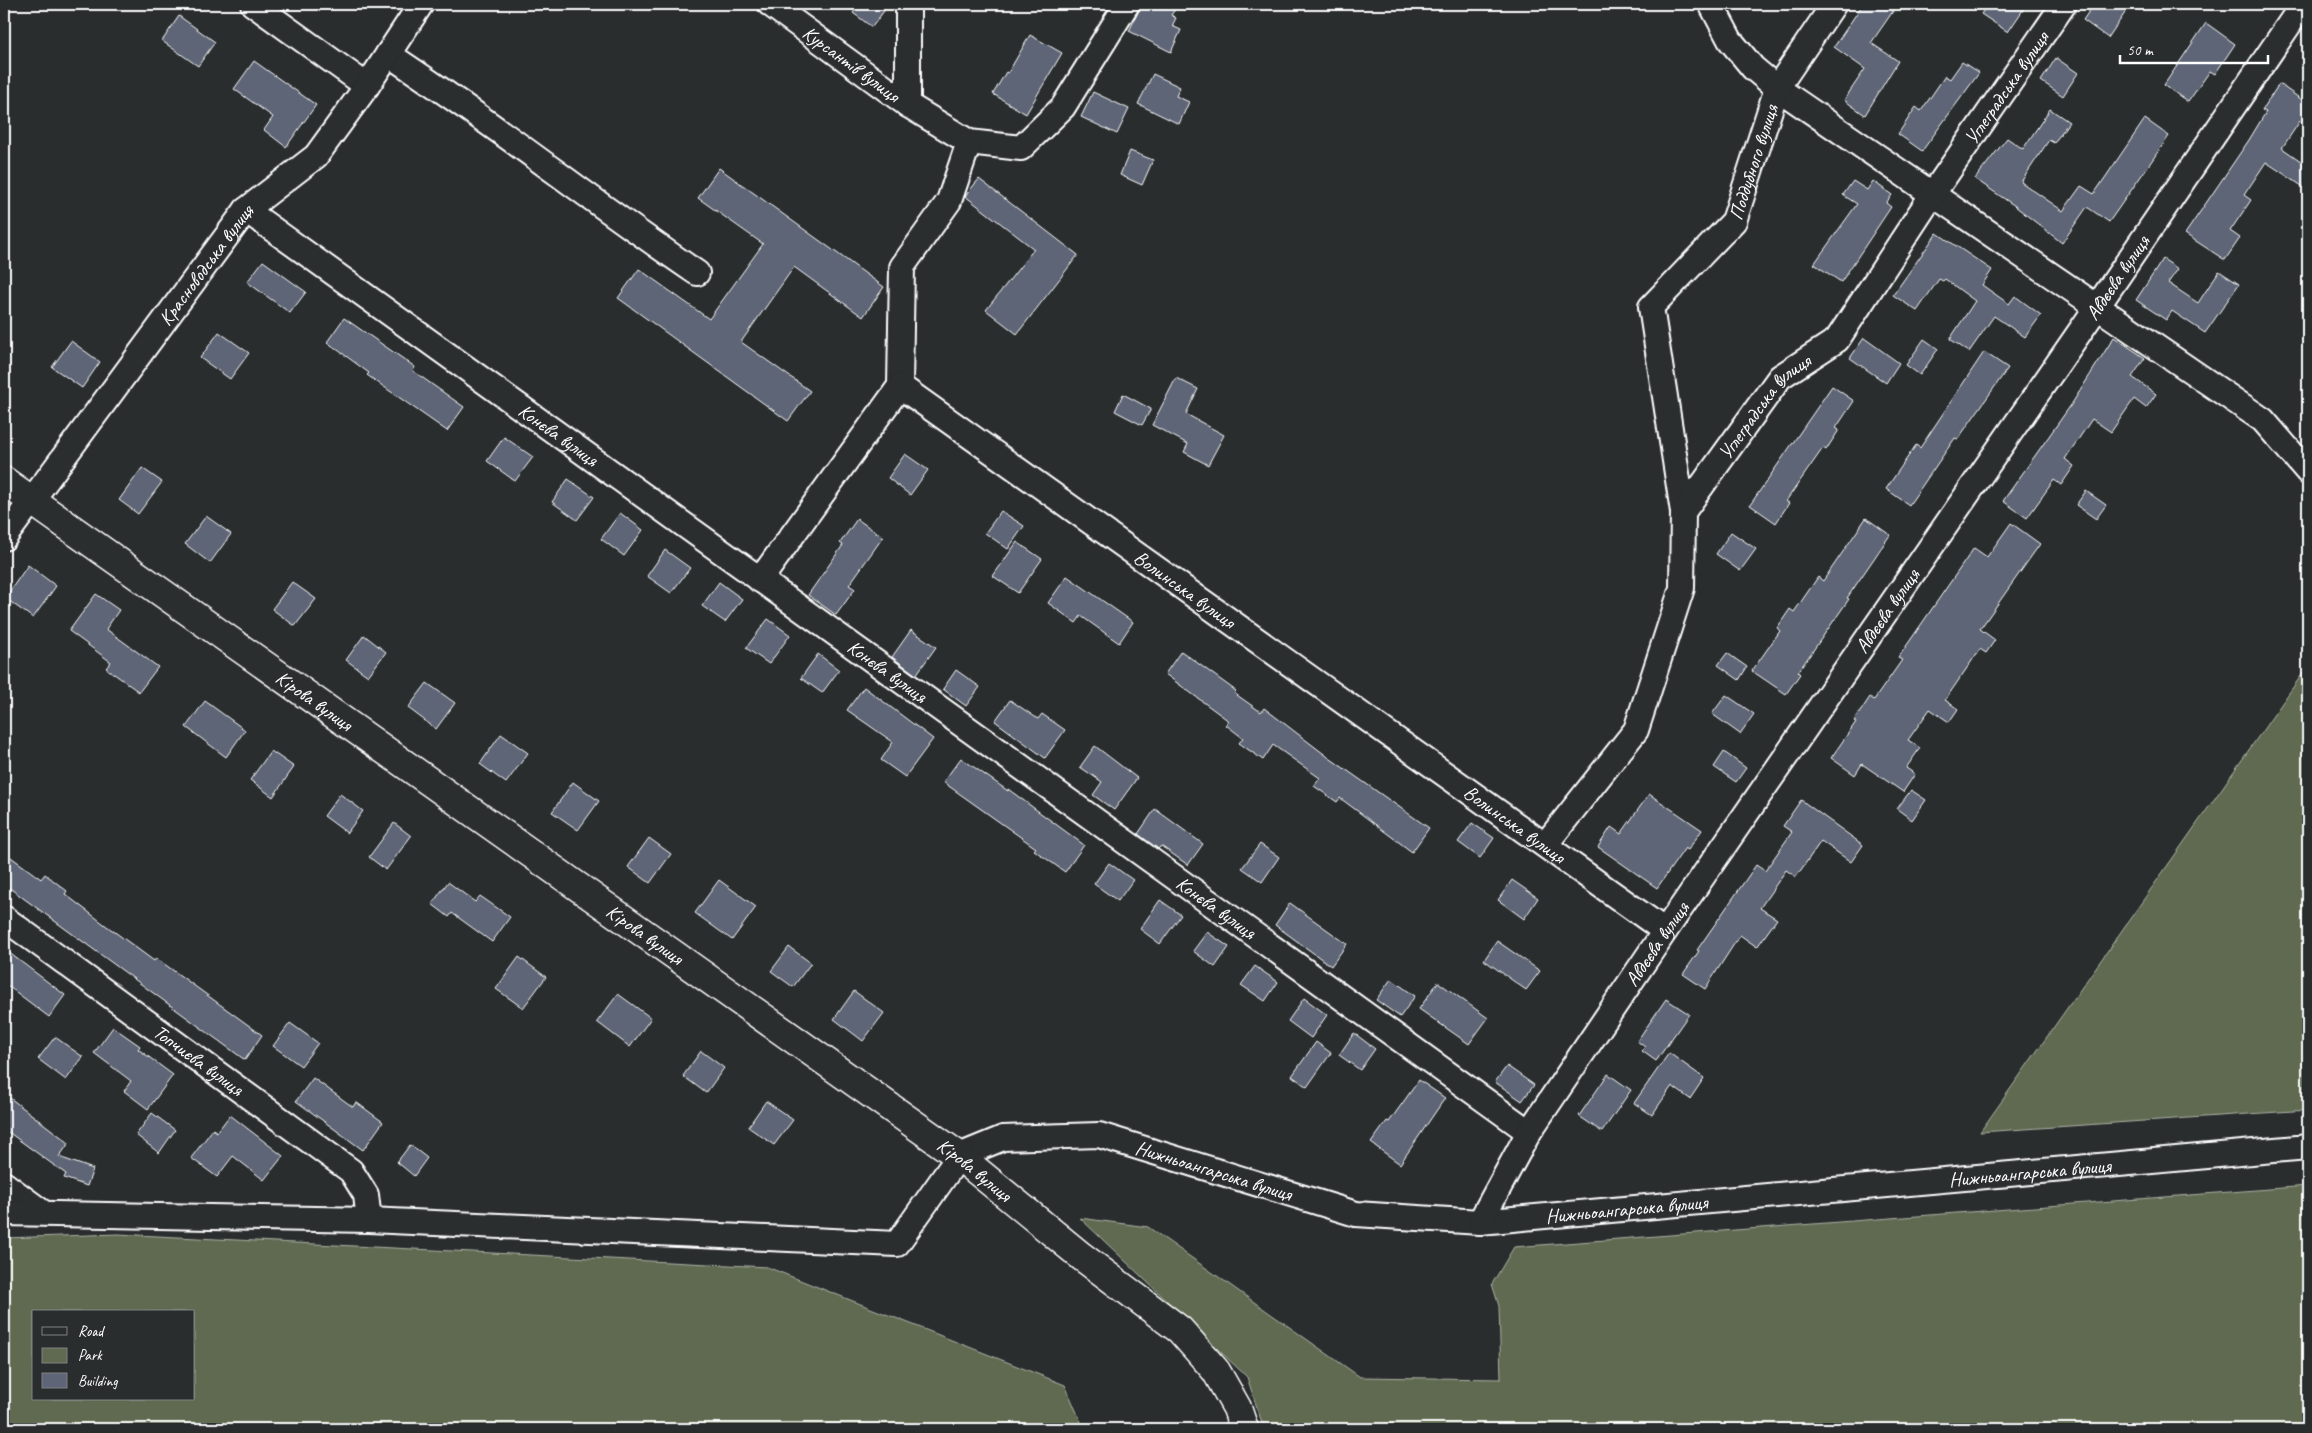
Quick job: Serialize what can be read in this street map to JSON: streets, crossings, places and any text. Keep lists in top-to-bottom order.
{
  "streets": {
    "main road": ["Кірова вулиця"],
    "street": [
      "Курсантів вулиця",
      "Углеградська вулиця",
      "Поддубного вулиця",
      "Красноводська вулиця",
      "Авдєєва вулиця",
      "Конєва вулиця",
      "Волинська вулиця",
      "Топчиєва вулиця",
      "Нижньоангарська вулиця"
    ]
  },
  "crossings": [
    ["Углеградська вулиця", "Поддубного вулиця"],
    ["Красноводська вулиця", "Конєва вулиця"],
    ["Красноводська вулиця", "Кірова вулиця"],
    ["Авдєєва вулиця", "Конєва вулиця"],
    ["Авдєєва вулиця", "Волинська вулиця"],
    ["Авдєєва вулиця", "Нижньоангарська вулиця"],
    ["Кірова вулиця", "Нижньоангарська вулиця"]
  ],
  "legend": ["Road", "Park", "Building"],
  "scale_bar": "50 m"
}
